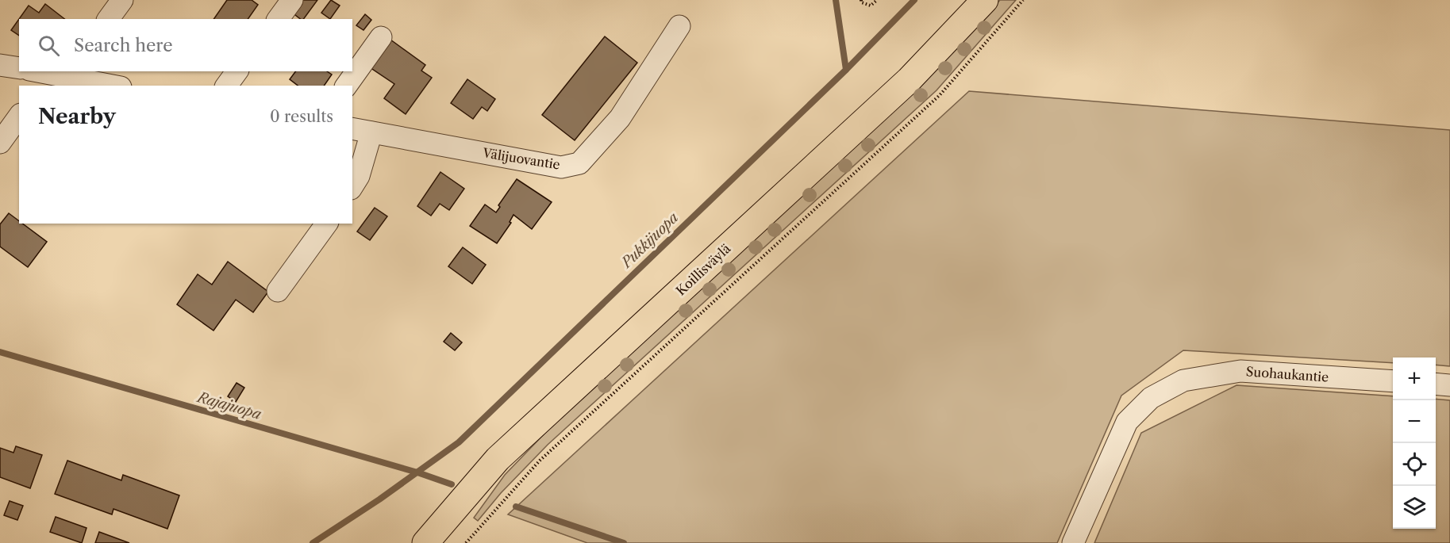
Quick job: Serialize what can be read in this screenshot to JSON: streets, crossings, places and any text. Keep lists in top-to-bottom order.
{
  "streets": {
    "main road": ["Koillisväylä"],
    "street": ["Välijuovantie", "Suohaukantie"]
  },
  "water": ["Pukkijuopa", "Rajajuopa"],
  "page": {
    "search": "Search here",
    "heading": ["Nearby", "0 results"],
    "map_buttons": ["+", "−"]
  }
}
